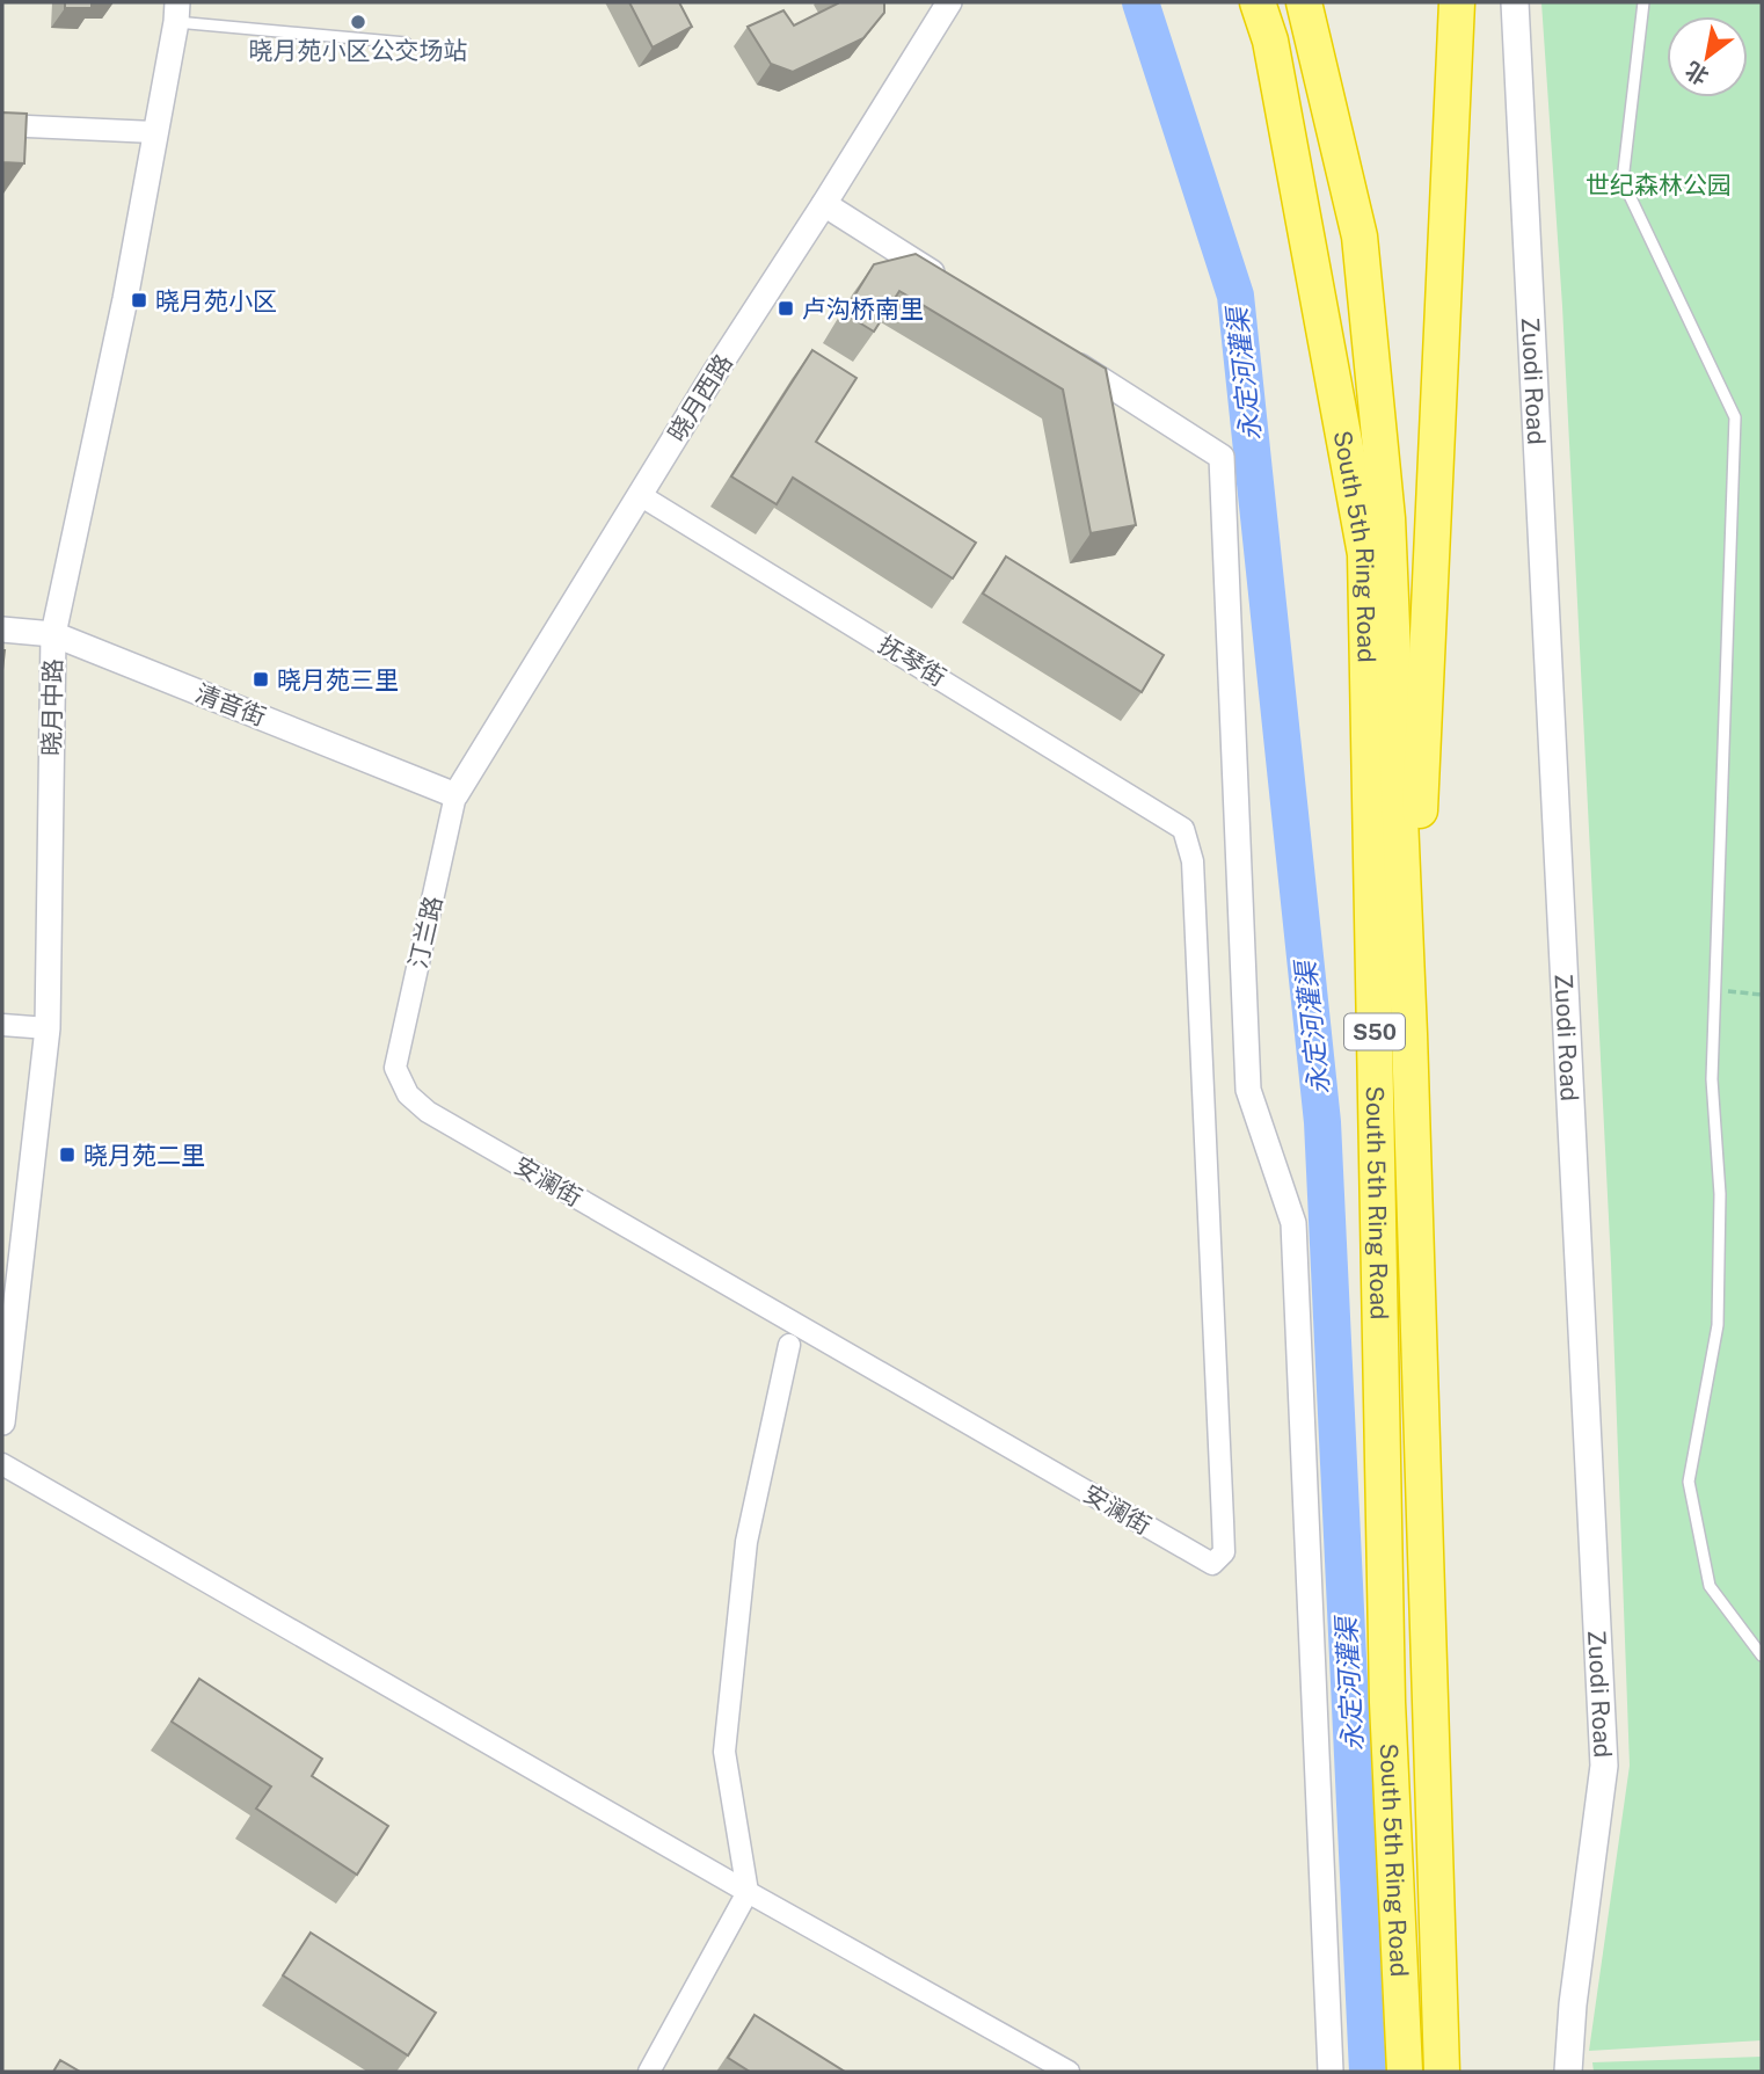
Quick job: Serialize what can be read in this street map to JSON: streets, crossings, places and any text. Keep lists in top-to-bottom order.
{
  "streets": {
    "highway": ["South 5th Ring Road", "S50"],
    "main road": ["Zuodi Road"],
    "street": [
      "晓月西路",
      "抚琴街",
      "清音街",
      "晓月中路",
      "汀兰路",
      "安澜街"
    ]
  },
  "crossings": [
    ["晓月西路", "抚琴街"],
    ["晓月西路", "清音街"],
    ["晓月西路", "汀兰路"],
    ["抚琴街", "安澜街"],
    ["清音街", "晓月中路"],
    ["清音街", "汀兰路"],
    ["汀兰路", "安澜街"]
  ],
  "water": ["永定河灌渠"],
  "parks": ["世纪森林公园"],
  "places": {
    "other": ["晓月苑小区公交场站"],
    "transit": [
      "晓月苑小区",
      "卢沟桥南里",
      "晓月苑三里",
      "晓月苑二里"
    ]
  },
  "north": "bottom left"
}
